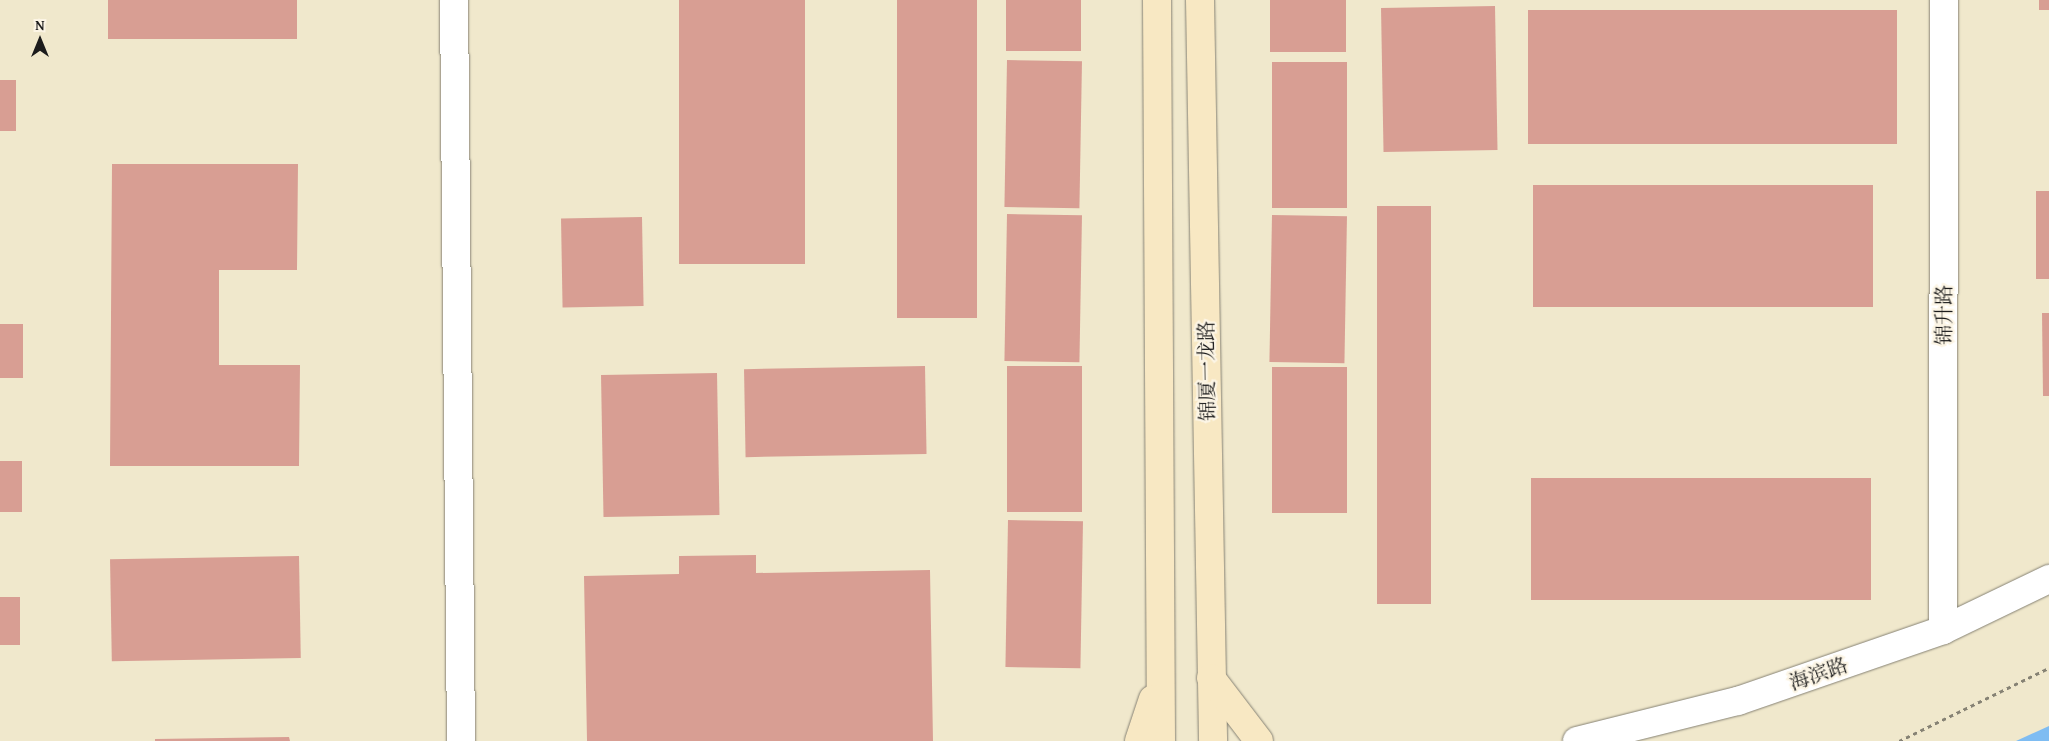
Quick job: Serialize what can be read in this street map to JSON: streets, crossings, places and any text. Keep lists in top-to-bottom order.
{
  "streets": {
    "street": ["锦升路", "锦厦一龙路", "海滨路"]
  },
  "crossings": [
    ["锦升路", "海滨路"]
  ],
  "north": "top"
}
